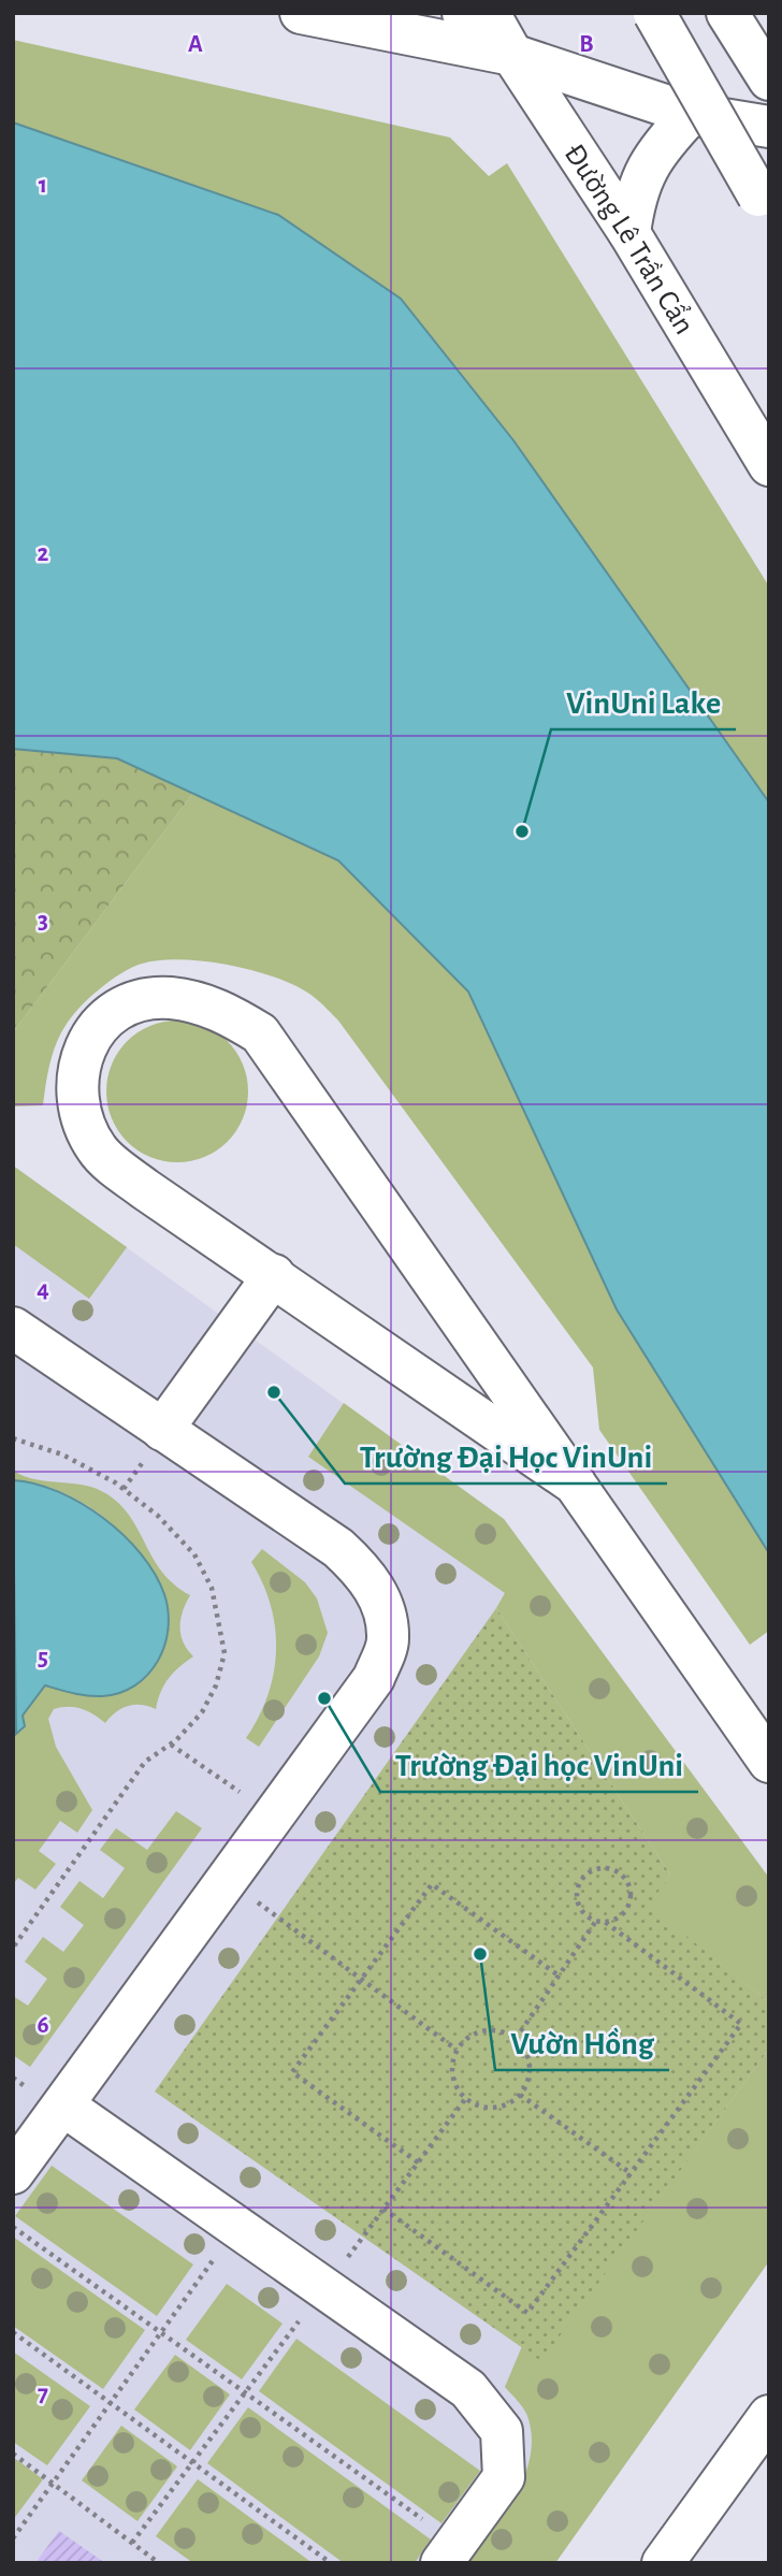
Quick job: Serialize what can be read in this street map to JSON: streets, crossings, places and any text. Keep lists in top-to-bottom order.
{
  "streets": {
    "main road": ["Đường Lê Trần Cẩn"]
  },
  "places": [
    "VinUni Lake",
    "Trường Đại Học VinUni",
    "Trường Đại học VinUni",
    "Vườn Hồng"
  ],
  "grid": {
    "columns": ["A", "B"],
    "rows": [
      "1",
      "2",
      "3",
      "4",
      "5",
      "6",
      "7"
    ]
  }
}
